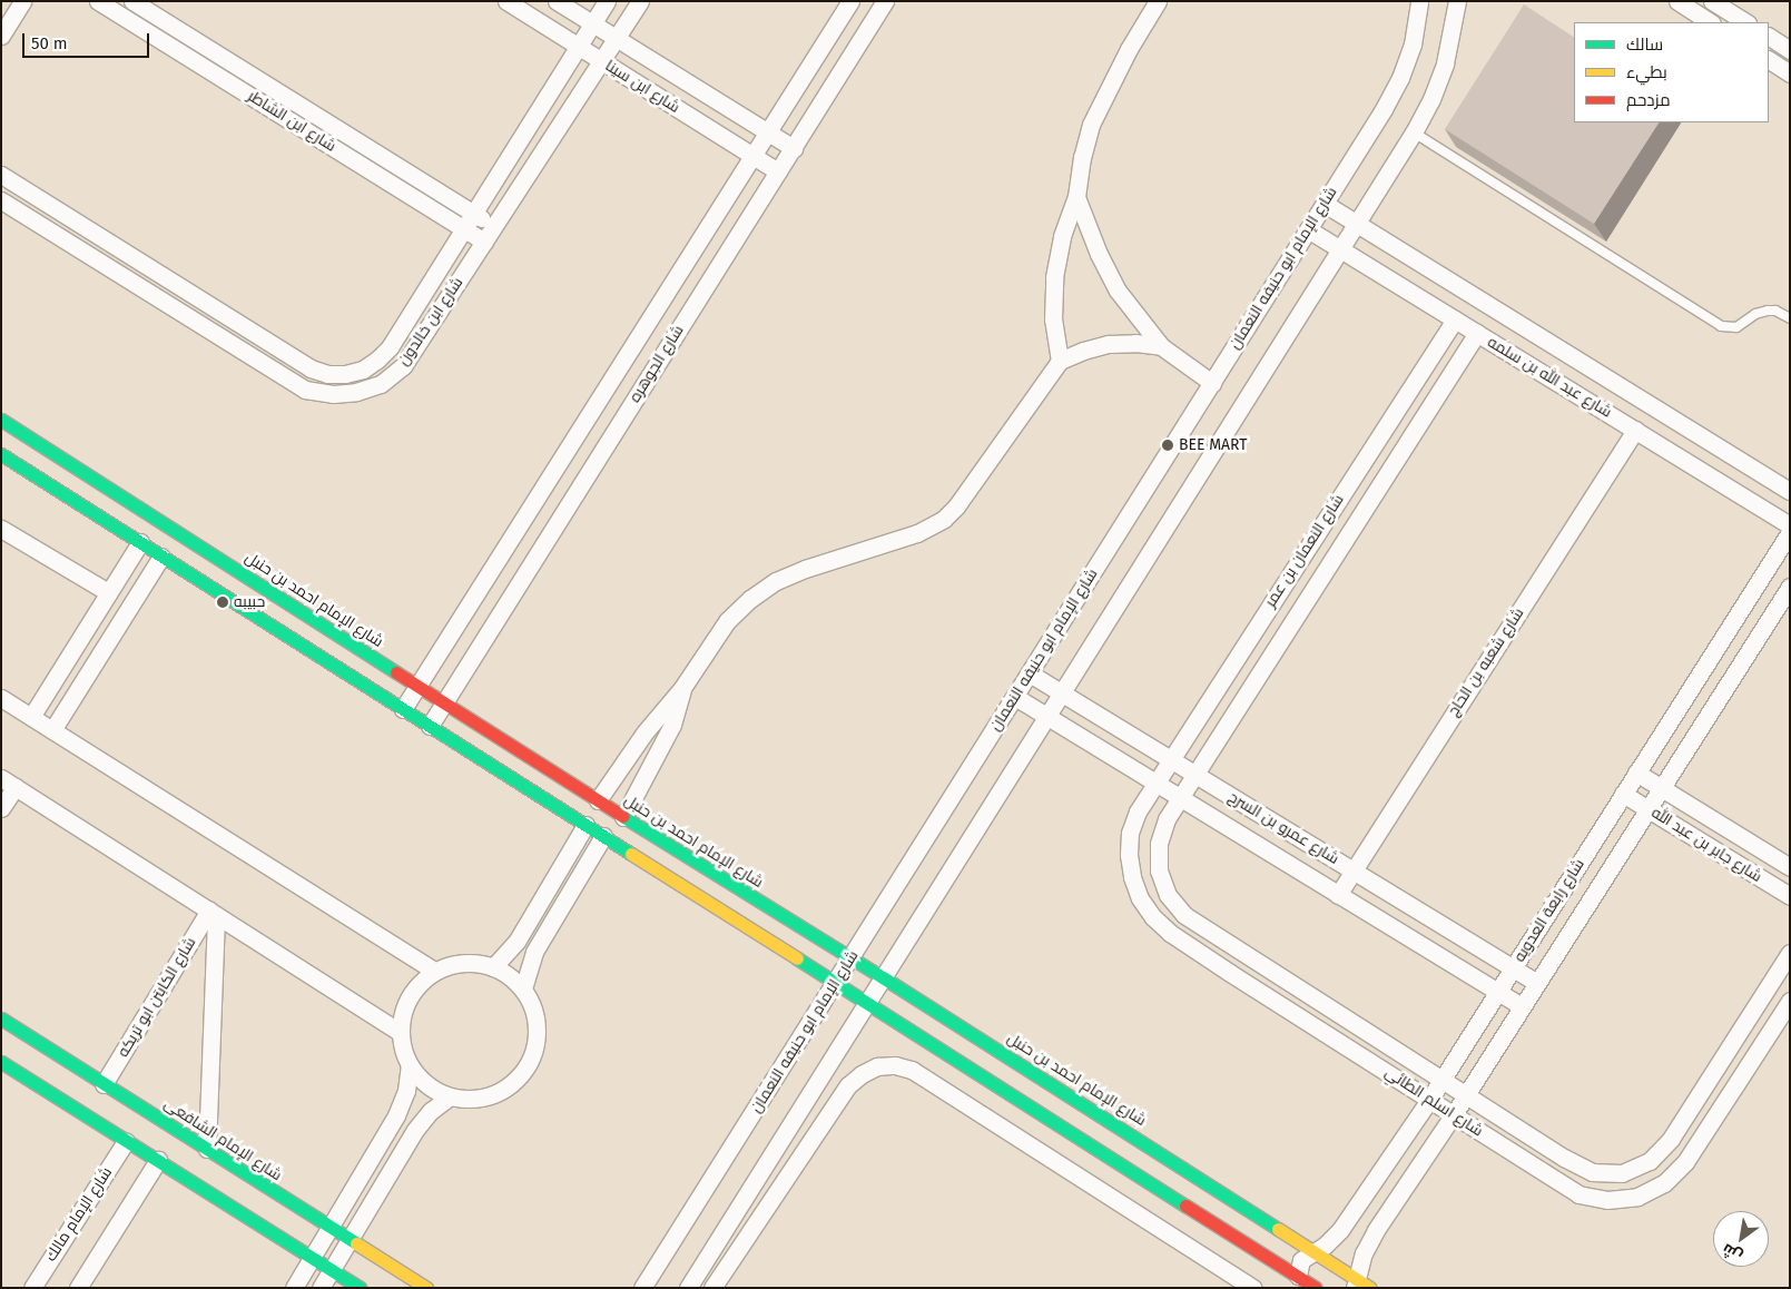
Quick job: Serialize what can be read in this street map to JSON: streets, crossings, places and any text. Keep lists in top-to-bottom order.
{
  "streets": {
    "street": [
      "شارع ابن سينا",
      "شارع ابن الشاطر",
      "شارع الإمام ابو حنيفه النعمان",
      "شارع ابن خالدون",
      "شارع الجوهره",
      "شارع عبد الله بن سلمه",
      "شارع النعمان بن عمر",
      "شارع الإمام احمد بن حنبل",
      "شارع شعبه بن الحاج",
      "شارع عمرو بن السرح",
      "شارع جابر بن عبد الله",
      "شارع رابعة العدويه",
      "شارع الكابتن ابو تريكه",
      "شارع اسلم الطائي",
      "شارع الإمام الشافعى",
      "شارع الإمام مالك"
    ]
  },
  "crossings": [
    ["شارع ابن سينا", "شارع ابن خالدون"],
    ["شارع ابن سينا", "شارع الجوهره"],
    ["شارع ابن الشاطر", "شارع ابن خالدون"],
    ["شارع الإمام ابو حنيفه النعمان", "شارع عبد الله بن سلمه"],
    ["شارع الإمام ابو حنيفه النعمان", "شارع الإمام احمد بن حنبل"],
    ["شارع الإمام ابو حنيفه النعمان", "شارع عمرو بن السرح"],
    ["شارع الجوهره", "شارع الإمام احمد بن حنبل"],
    ["شارع عبد الله بن سلمه", "شارع النعمان بن عمر"],
    ["شارع عبد الله بن سلمه", "شارع شعبه بن الحاج"],
    ["شارع النعمان بن عمر", "شارع عمرو بن السرح"],
    ["شارع النعمان بن عمر", "شارع اسلم الطائي"],
    ["شارع الإمام احمد بن حنبل", "شارع رابعة العدويه"],
    ["شارع شعبه بن الحاج", "شارع عمرو بن السرح"],
    ["شارع عمرو بن السرح", "شارع رابعة العدويه"],
    ["شارع عمرو بن السرح", "شارع اسلم الطائي"],
    ["شارع جابر بن عبد الله", "شارع رابعة العدويه"],
    ["شارع رابعة العدويه", "شارع اسلم الطائي"],
    ["شارع الكابتن ابو تريكه", "شارع الإمام الشافعى"]
  ],
  "places": ["BEE MART", "حبيبه"],
  "legend": ["سالك", "بطيء", "مزدحم"],
  "scale_bar": "50 m",
  "north": "bottom left"
}
